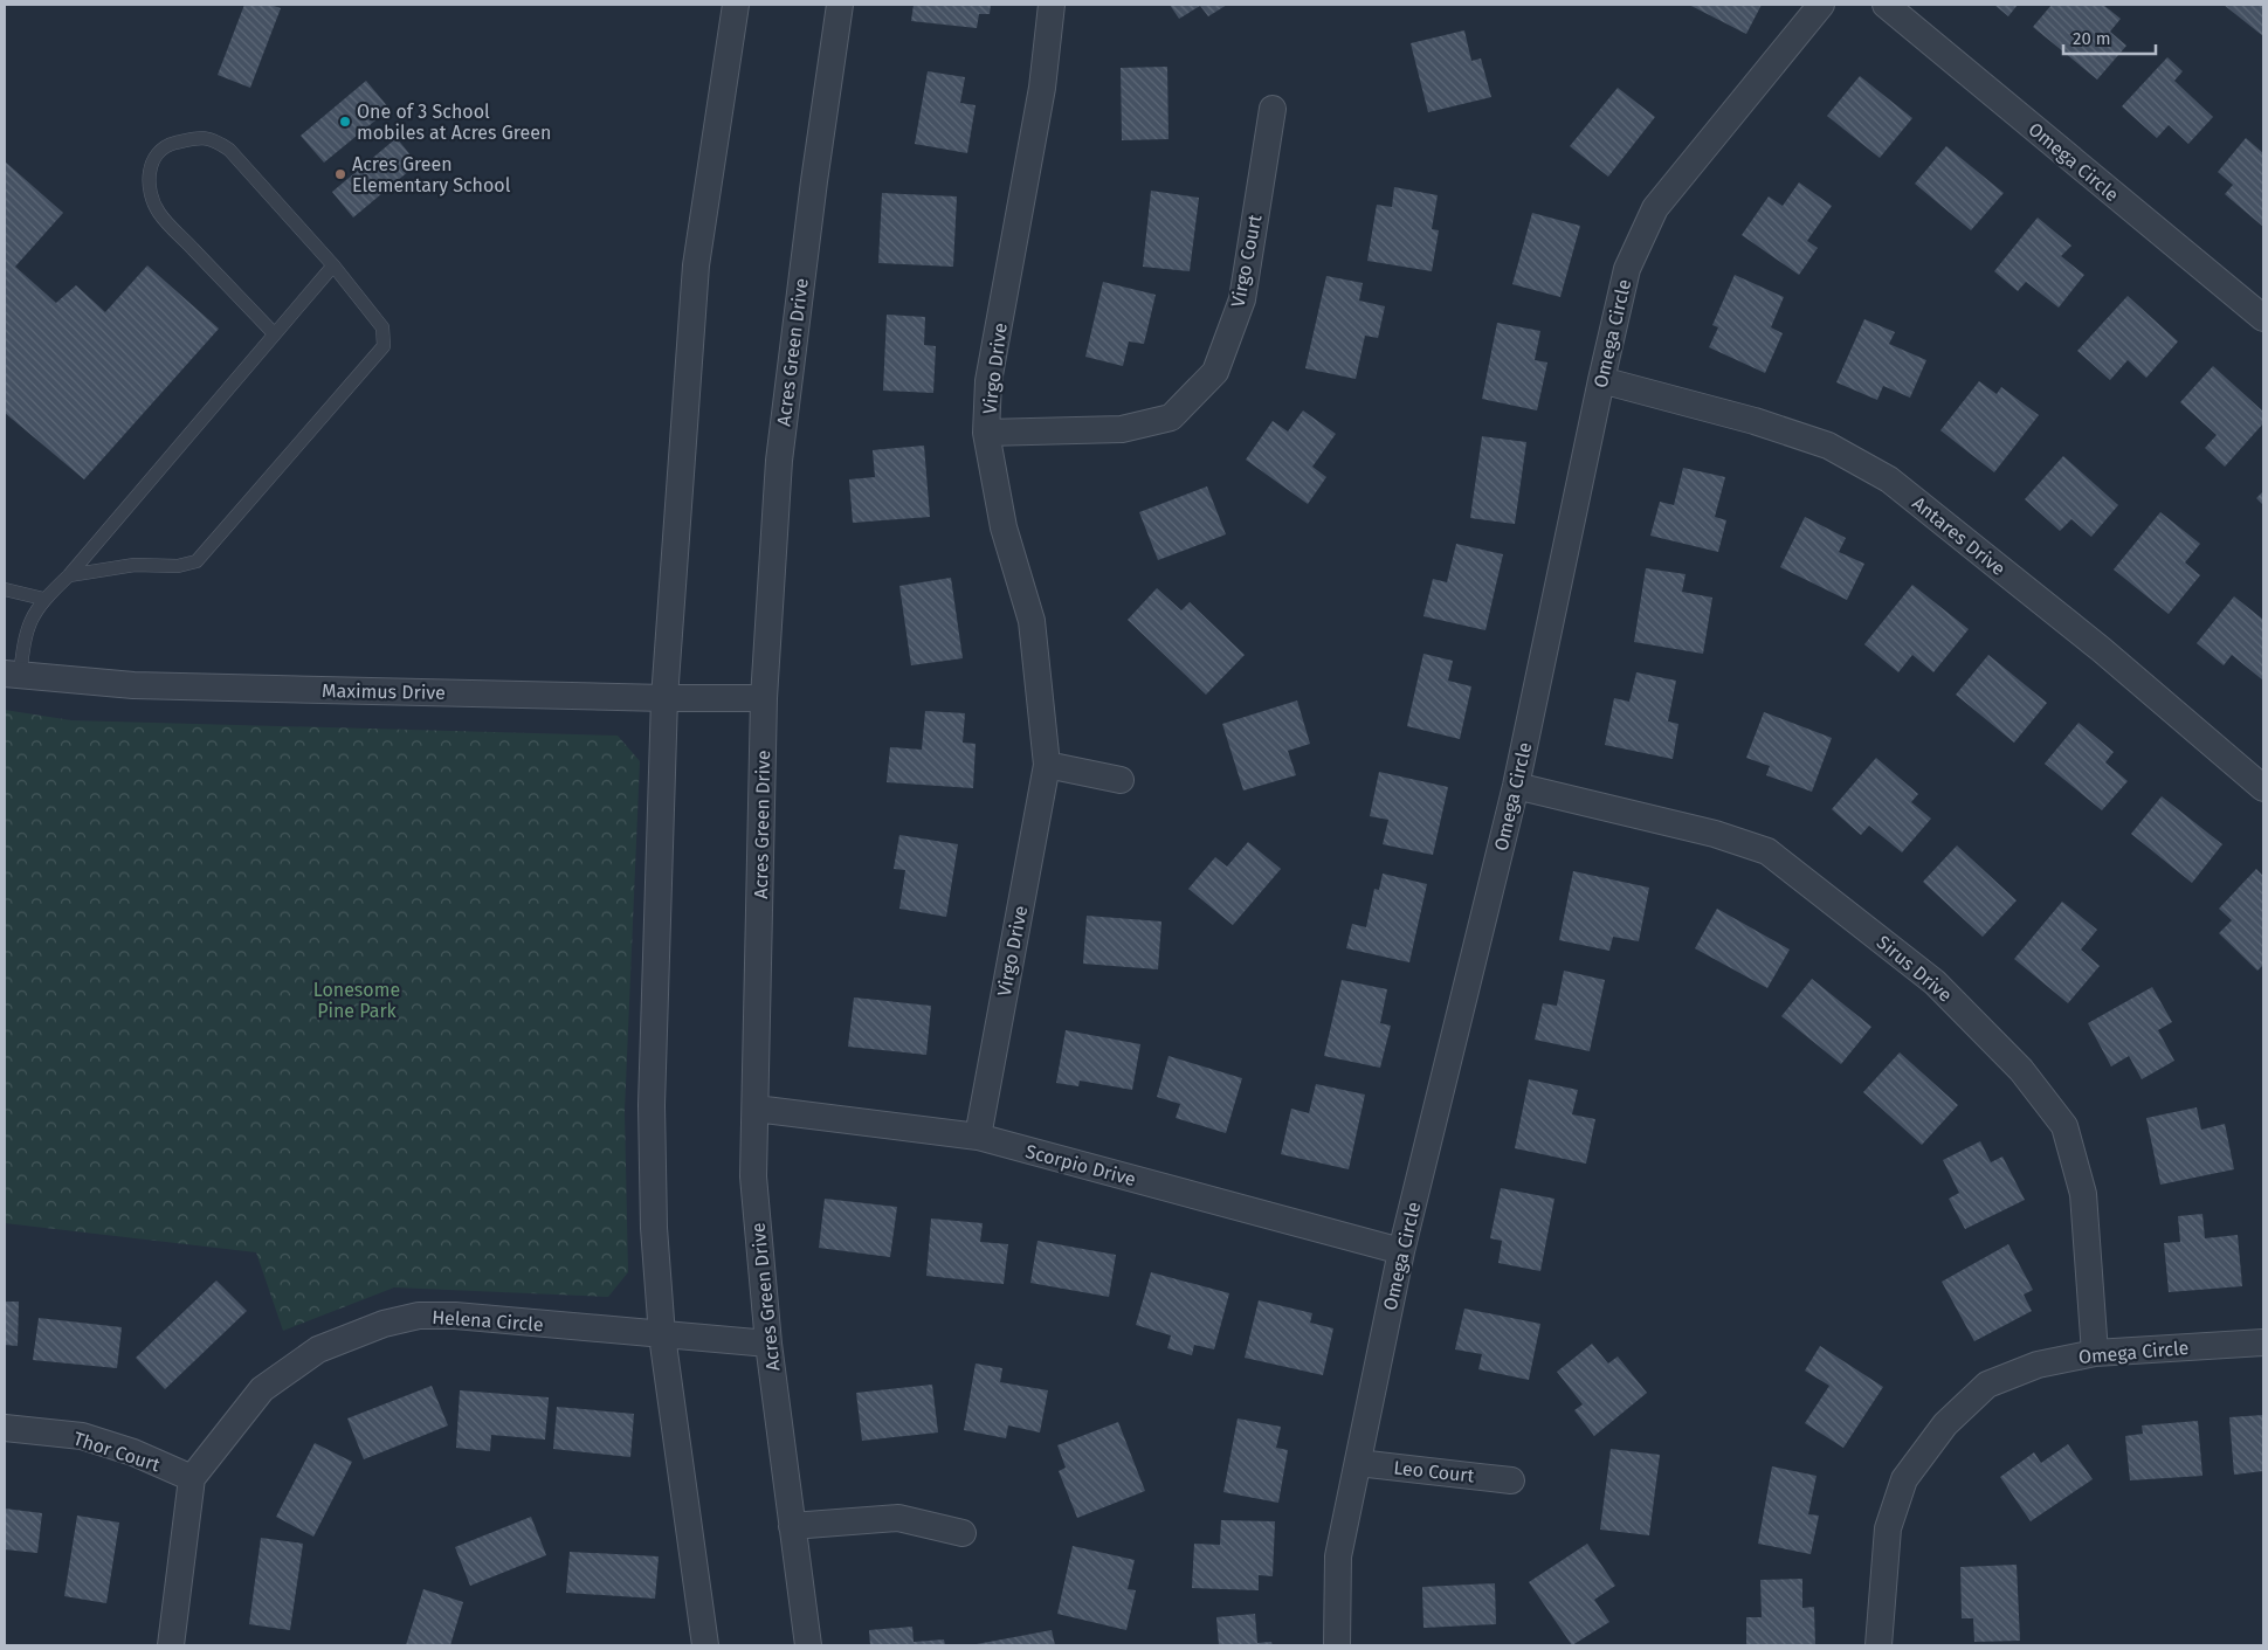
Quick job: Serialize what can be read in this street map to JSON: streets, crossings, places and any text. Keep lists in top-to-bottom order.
{
  "streets": {
    "street": [
      "Omega Circle",
      "Virgo Court",
      "Acres Green Drive",
      "Virgo Drive",
      "Antares Drive",
      "Maximus Drive",
      "Sirus Drive",
      "Scorpio Drive",
      "Helena Circle",
      "Thor Court",
      "Leo Court"
    ]
  },
  "crossings": [
    ["Omega Circle", "Antares Drive"],
    ["Omega Circle", "Sirus Drive"],
    ["Omega Circle", "Scorpio Drive"],
    ["Omega Circle", "Leo Court"],
    ["Virgo Court", "Virgo Drive"],
    ["Acres Green Drive", "Maximus Drive"],
    ["Acres Green Drive", "Scorpio Drive"],
    ["Acres Green Drive", "Helena Circle"],
    ["Virgo Drive", "Scorpio Drive"],
    ["Helena Circle", "Thor Court"]
  ],
  "parks": ["Lonesome Pine Park"],
  "places": ["One of 3 School mobiles at Acres Green", "Acres Green Elementary School"],
  "scale_bar": "20 m"
}
